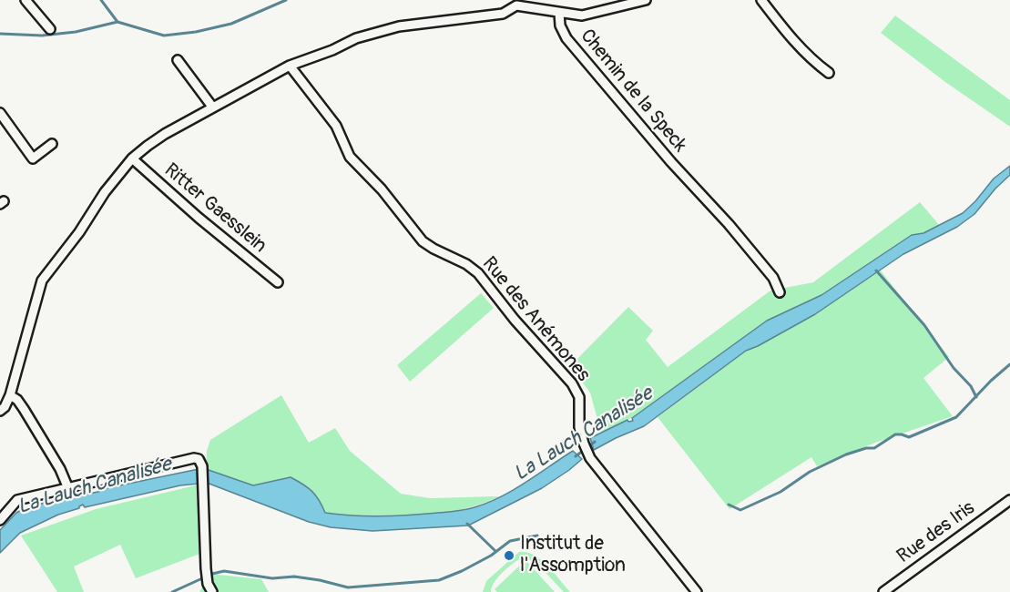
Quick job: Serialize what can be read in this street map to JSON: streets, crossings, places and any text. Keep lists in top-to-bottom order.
{
  "streets": {
    "street": [
      "Chemin de la Speck",
      "Ritter Gaesslein",
      "Rue des Anémones",
      "Rue des Iris"
    ]
  },
  "water": ["La Lauch Canalisée"],
  "places": ["Institut de l'Assomption"]
}
